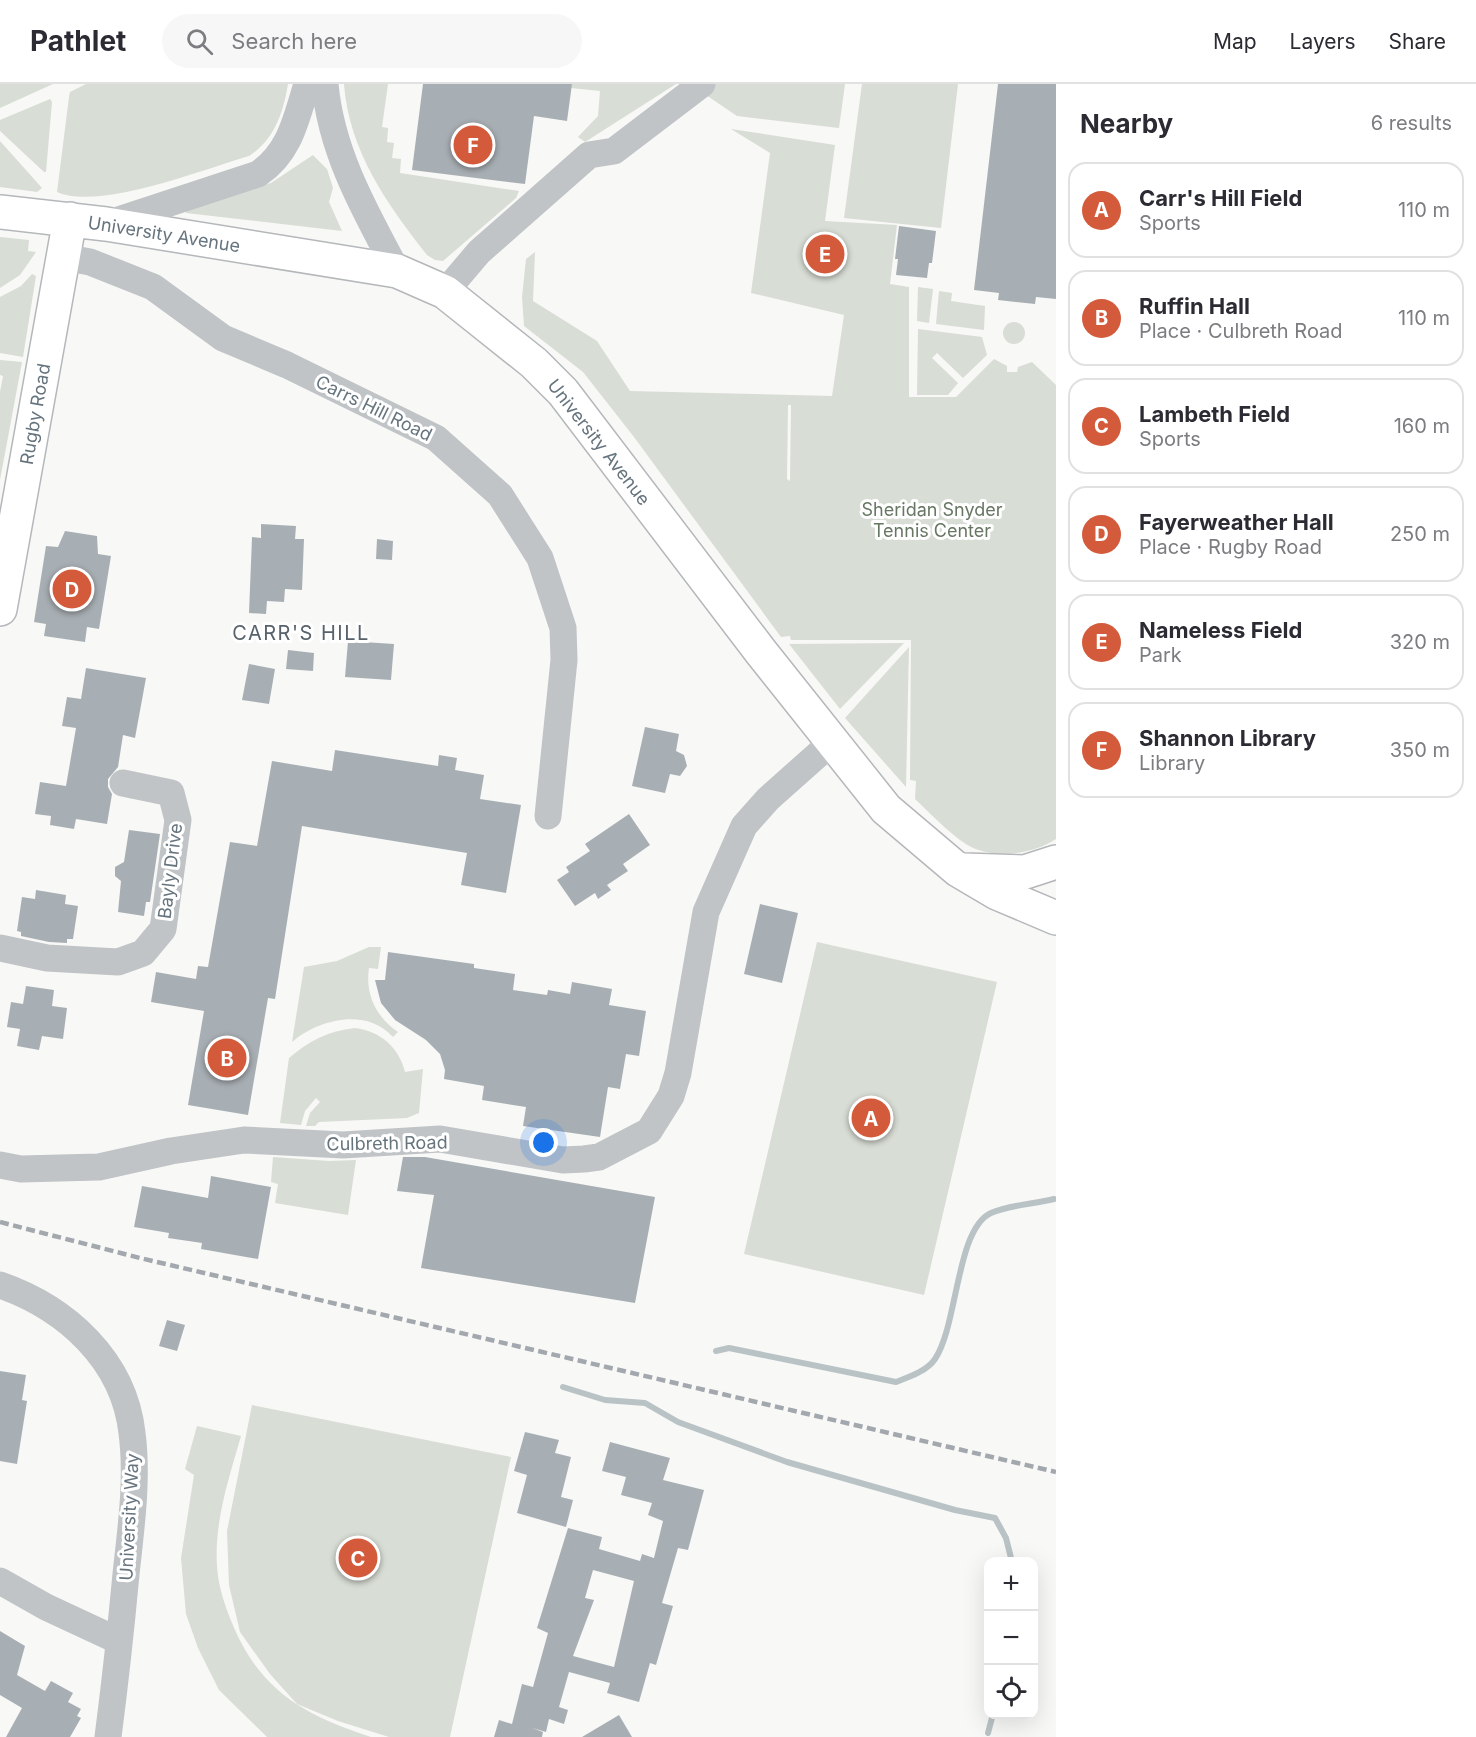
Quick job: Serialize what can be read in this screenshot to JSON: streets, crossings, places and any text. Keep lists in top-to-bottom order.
{
  "streets": {
    "main road": ["University Avenue", "Rugby Road"],
    "street": [
      "Carrs Hill Road",
      "Bayly Drive",
      "Culbreth Road",
      "University Way"
    ]
  },
  "crossings": [
    ["University Avenue", "Rugby Road"],
    ["University Avenue", "Culbreth Road"],
    ["Carrs Hill Road", "Rugby Road"]
  ],
  "districts": ["CARR'S HILL"],
  "parks": ["Sheridan Snyder Tennis Center"],
  "page": {
    "header": "Pathlet",
    "search": "Search here",
    "nav": ["Map", "Layers", "Share"],
    "heading": ["Nearby", "6 results"],
    "pins": [
      "F",
      "E",
      "D",
      "B",
      "A",
      "C"
    ],
    "list": [
      {
        "mark": "A",
        "name": "Carr's Hill Field",
        "note": "Sports",
        "value": "110 m"
      },
      {
        "mark": "B",
        "name": "Ruffin Hall",
        "note": "Place · Culbreth Road",
        "value": "110 m"
      },
      {
        "mark": "C",
        "name": "Lambeth Field",
        "note": "Sports",
        "value": "160 m"
      },
      {
        "mark": "D",
        "name": "Fayerweather Hall",
        "note": "Place · Rugby Road",
        "value": "250 m"
      },
      {
        "mark": "E",
        "name": "Nameless Field",
        "note": "Park",
        "value": "320 m"
      },
      {
        "mark": "F",
        "name": "Shannon Library",
        "note": "Library",
        "value": "350 m"
      }
    ],
    "map_buttons": ["+", "−"]
  }
}
